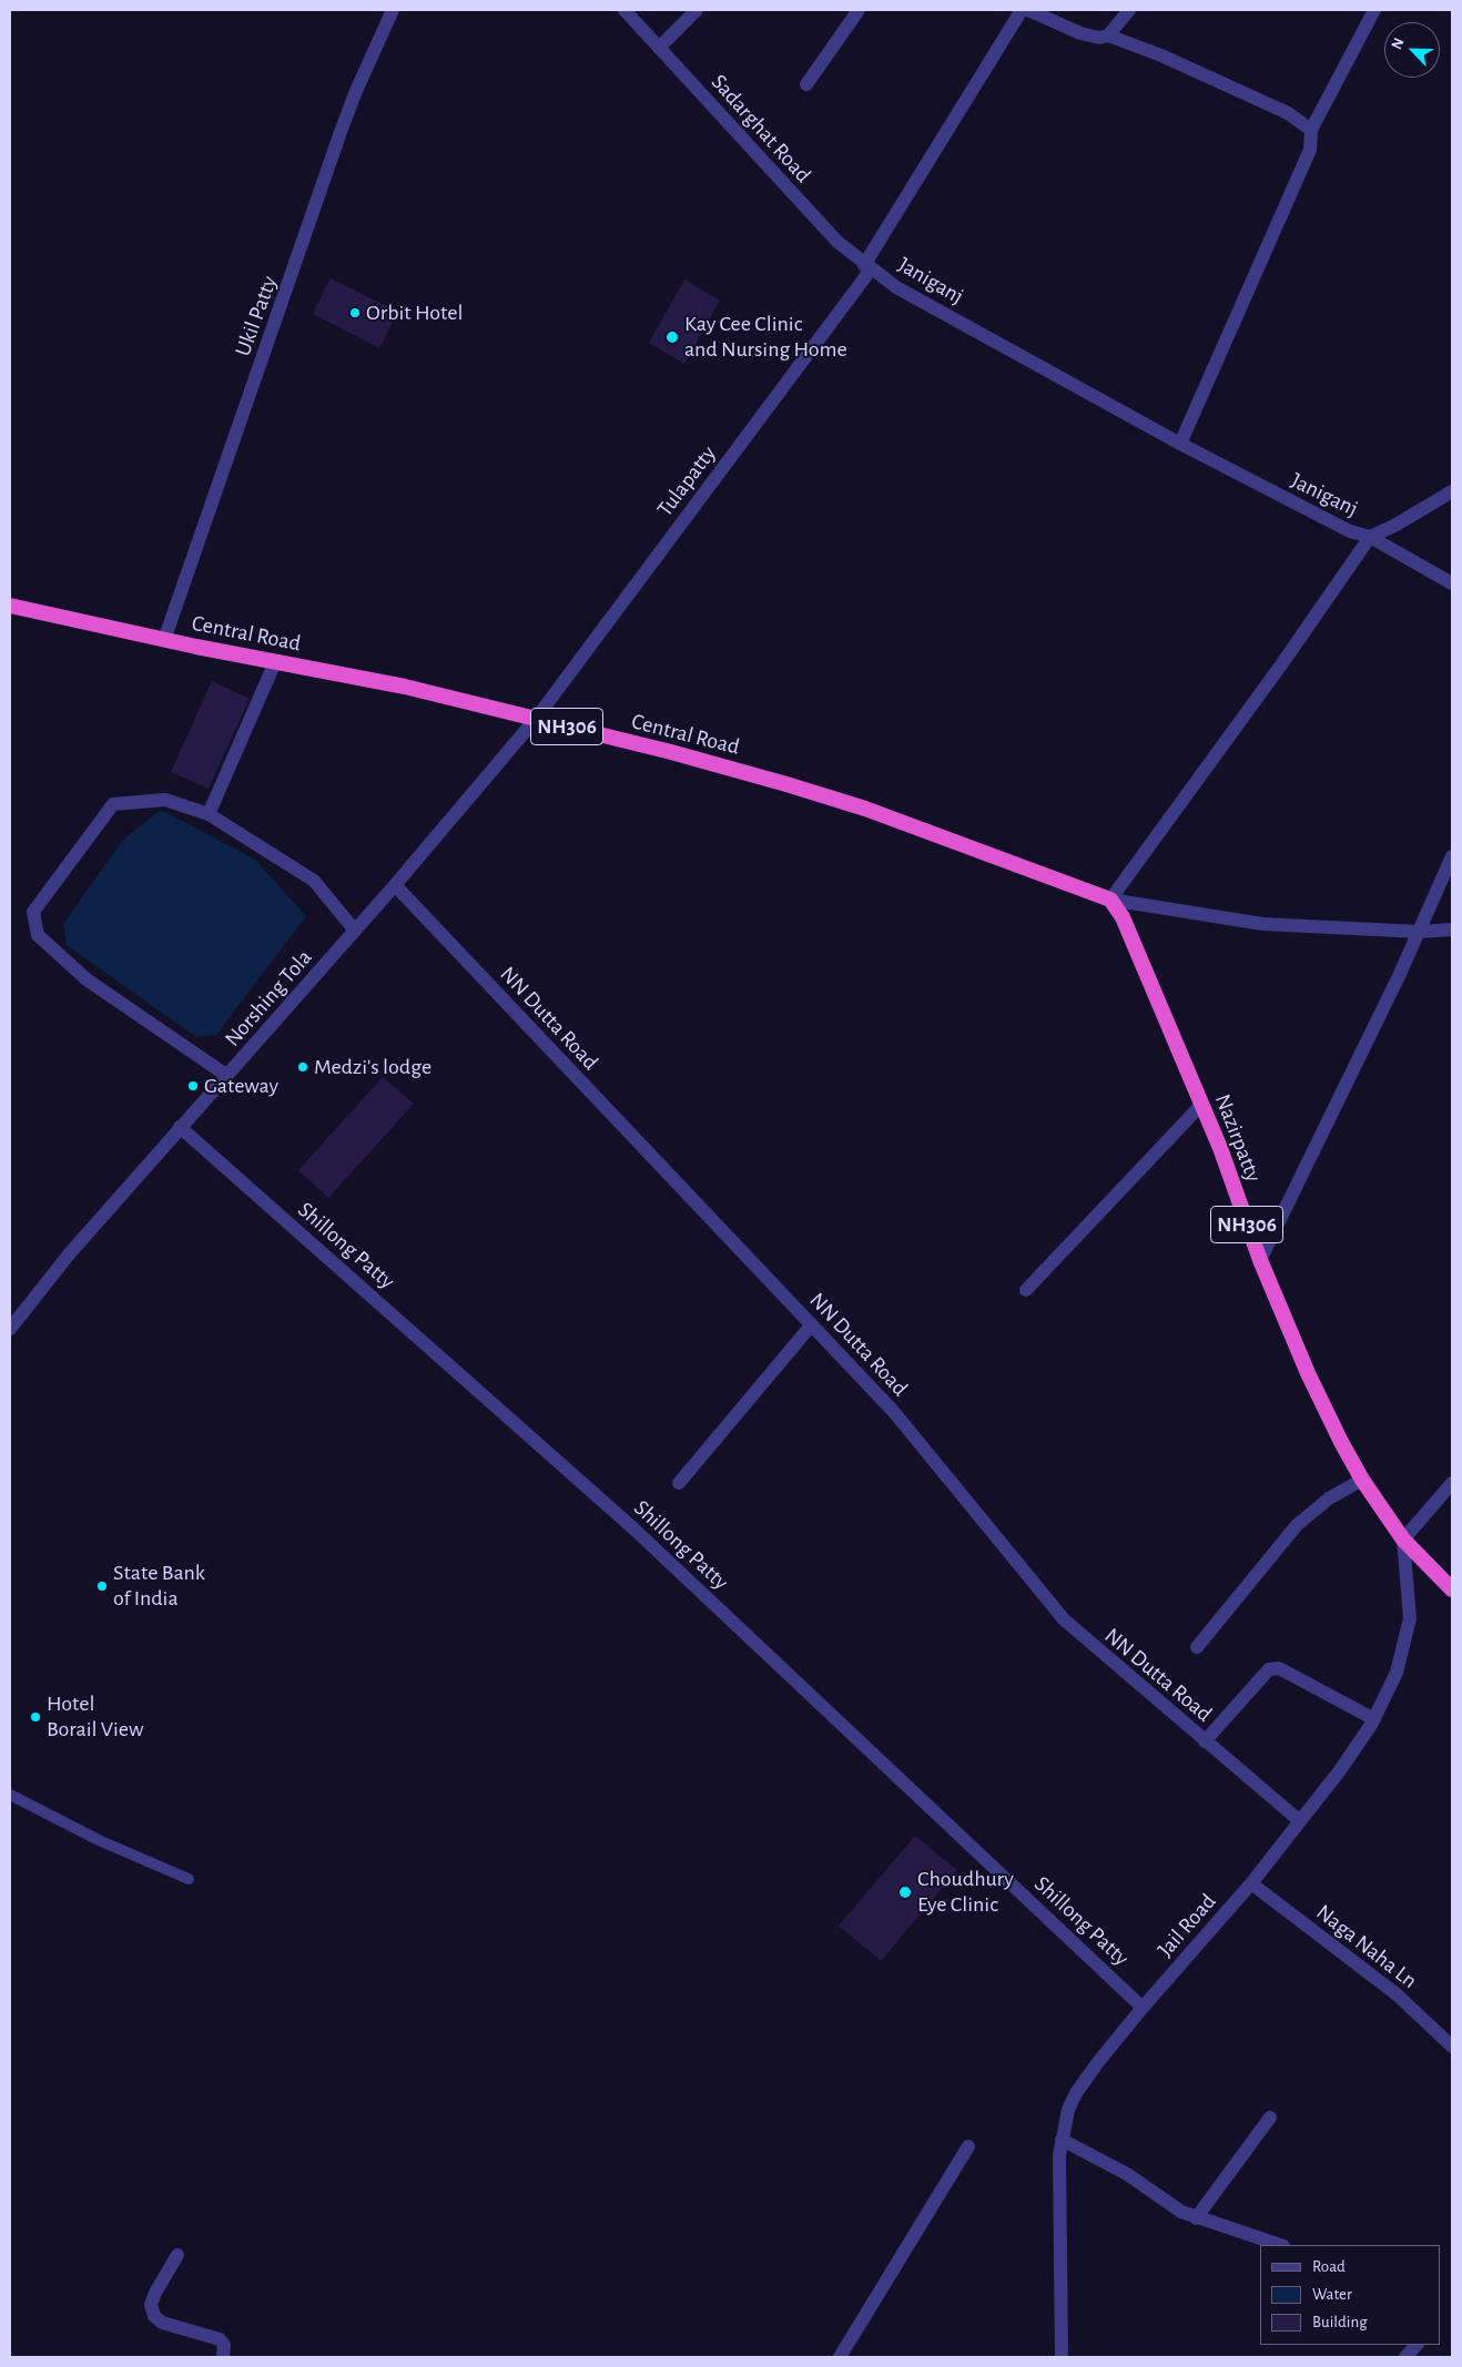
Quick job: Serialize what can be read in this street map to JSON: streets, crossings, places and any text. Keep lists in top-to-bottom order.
{
  "streets": {
    "highway": ["Central Road", "NH306", "Nazirpatty"],
    "street": [
      "Sadarghat Road",
      "Janiganj",
      "Ukil Patty",
      "Tulapatty",
      "Norshing Tola",
      "NN Dutta Road",
      "Shillong Patty",
      "Jail Road",
      "Naga Naha Ln"
    ]
  },
  "crossings": [
    ["Sadarghat Road", "Janiganj"],
    ["Sadarghat Road", "Tulapatty"],
    ["Janiganj", "Tulapatty"],
    ["Janiganj", "Central Road"],
    ["Janiganj", "Nazirpatty"],
    ["Ukil Patty", "Central Road"],
    ["Tulapatty", "Central Road"],
    ["Tulapatty", "Norshing Tola"],
    ["Central Road", "Norshing Tola"],
    ["Central Road", "Nazirpatty"],
    ["NH306", "Nazirpatty"],
    ["NH306", "Jail Road"],
    ["Norshing Tola", "NN Dutta Road"],
    ["Norshing Tola", "Shillong Patty"],
    ["NN Dutta Road", "Jail Road"],
    ["Nazirpatty", "Jail Road"],
    ["Shillong Patty", "Jail Road"],
    ["Jail Road", "Naga Naha Ln"]
  ],
  "places": [
    "Orbit Hotel",
    "Kay Cee Clinic and Nursing Home",
    "Medzi's lodge",
    "Gateway",
    "State Bank of India",
    "Hotel Borail View",
    "Choudhury Eye Clinic"
  ],
  "legend": ["Road", "Water", "Building"],
  "north": "top left"
}
